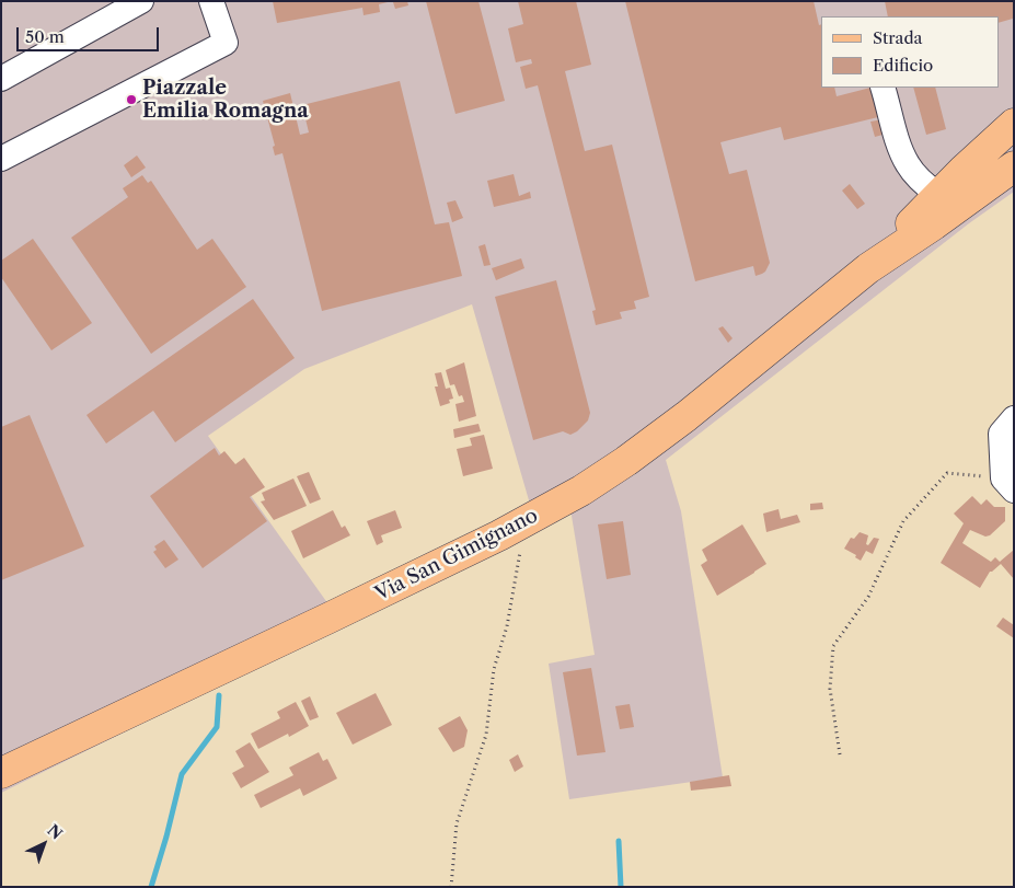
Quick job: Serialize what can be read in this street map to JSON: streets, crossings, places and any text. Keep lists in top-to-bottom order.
{
  "streets": {
    "main road": ["Via San Gimignano"]
  },
  "places": ["Piazzale Emilia Romagna"],
  "legend": ["Strada", "Edificio"],
  "scale_bar": "50 m",
  "north": "top right"
}
